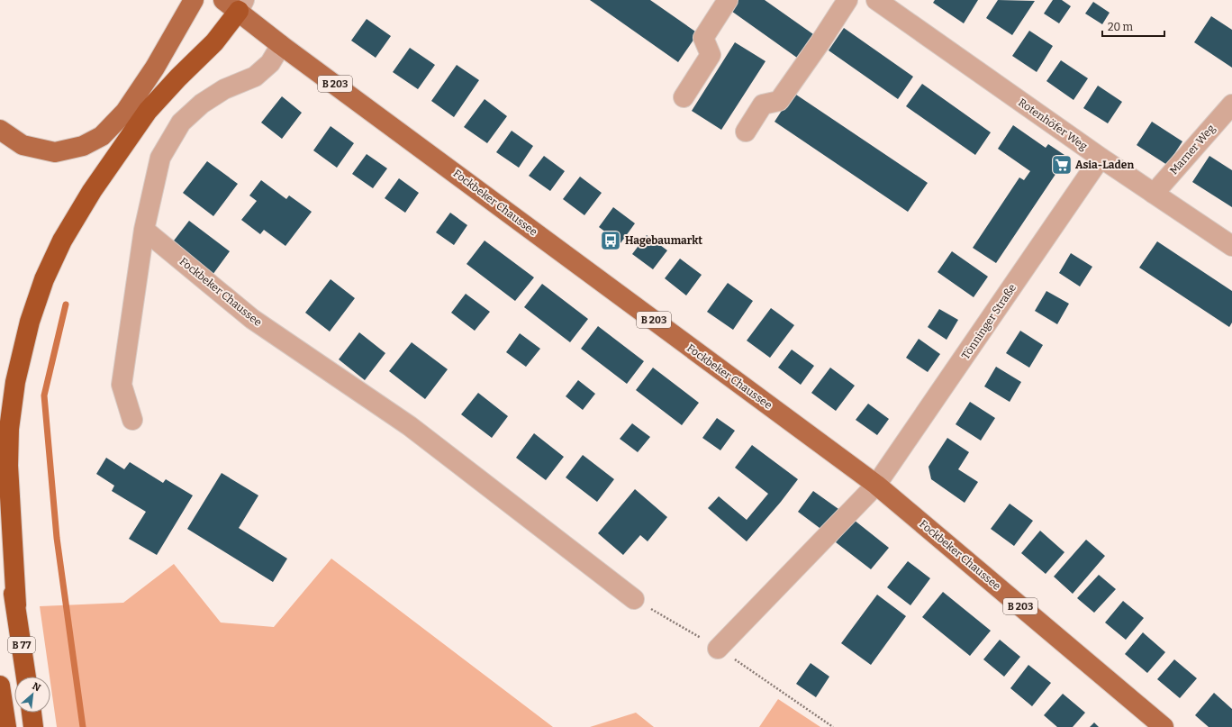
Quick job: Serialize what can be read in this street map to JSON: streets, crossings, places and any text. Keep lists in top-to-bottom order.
{
  "streets": {
    "highway": ["B 77"],
    "main road": ["B 203", "Fockbeker Chaussee"],
    "street": ["Rotenhöfer Weg", "Marner Weg", "Tönninger Straße"]
  },
  "crossings": [
    ["Rotenhöfer Weg", "Marner Weg"],
    ["Rotenhöfer Weg", "Tönninger Straße"],
    ["Fockbeker Chaussee", "Tönninger Straße"]
  ],
  "places": {
    "supermarket": ["Asia-Laden"],
    "bus stop": ["Hagebaumarkt"]
  },
  "scale_bar": "20 m",
  "north": "top right"
}
